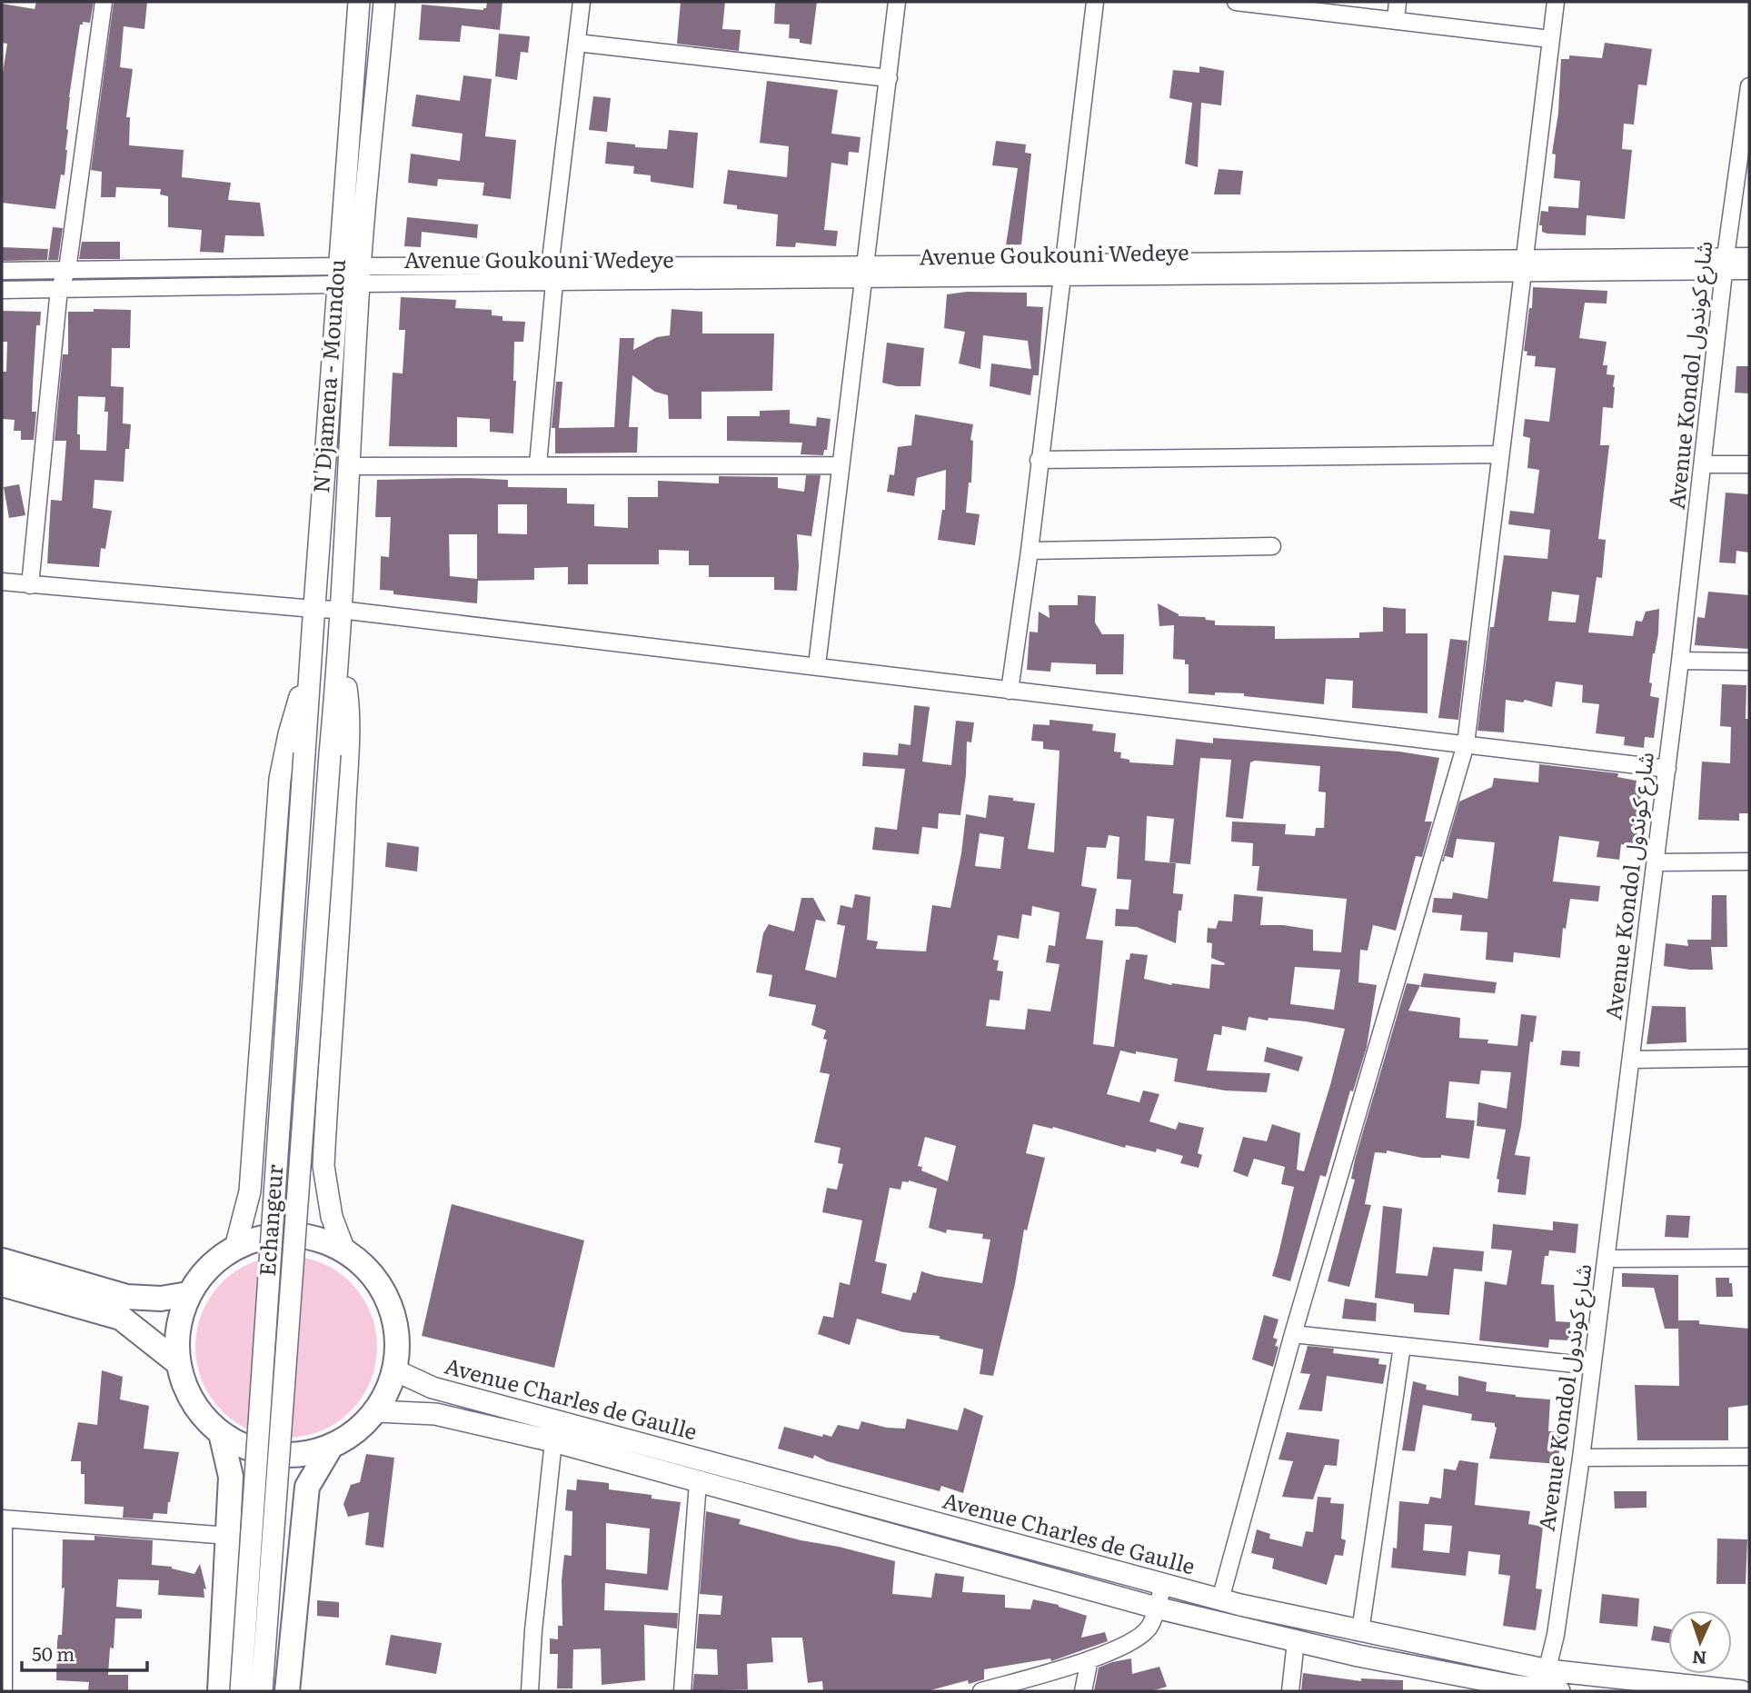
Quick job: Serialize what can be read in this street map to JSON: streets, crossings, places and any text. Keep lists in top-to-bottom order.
{
  "streets": {
    "main road": ["N'Djamena - Moundou", "Echangeur", "Avenue Charles de Gaulle"],
    "street": ["Avenue Goukouni Wedeye", "Avenue Kondol شارع كوندول"]
  },
  "crossings": [
    ["Avenue Goukouni Wedeye", "Avenue Kondol شارع كوندول"],
    ["Avenue Goukouni Wedeye", "N'Djamena - Moundou"],
    ["Avenue Kondol شارع كوندول", "Avenue Charles de Gaulle"],
    ["N'Djamena - Moundou", "Echangeur"]
  ],
  "scale_bar": "50 m",
  "north": "bottom"
}
